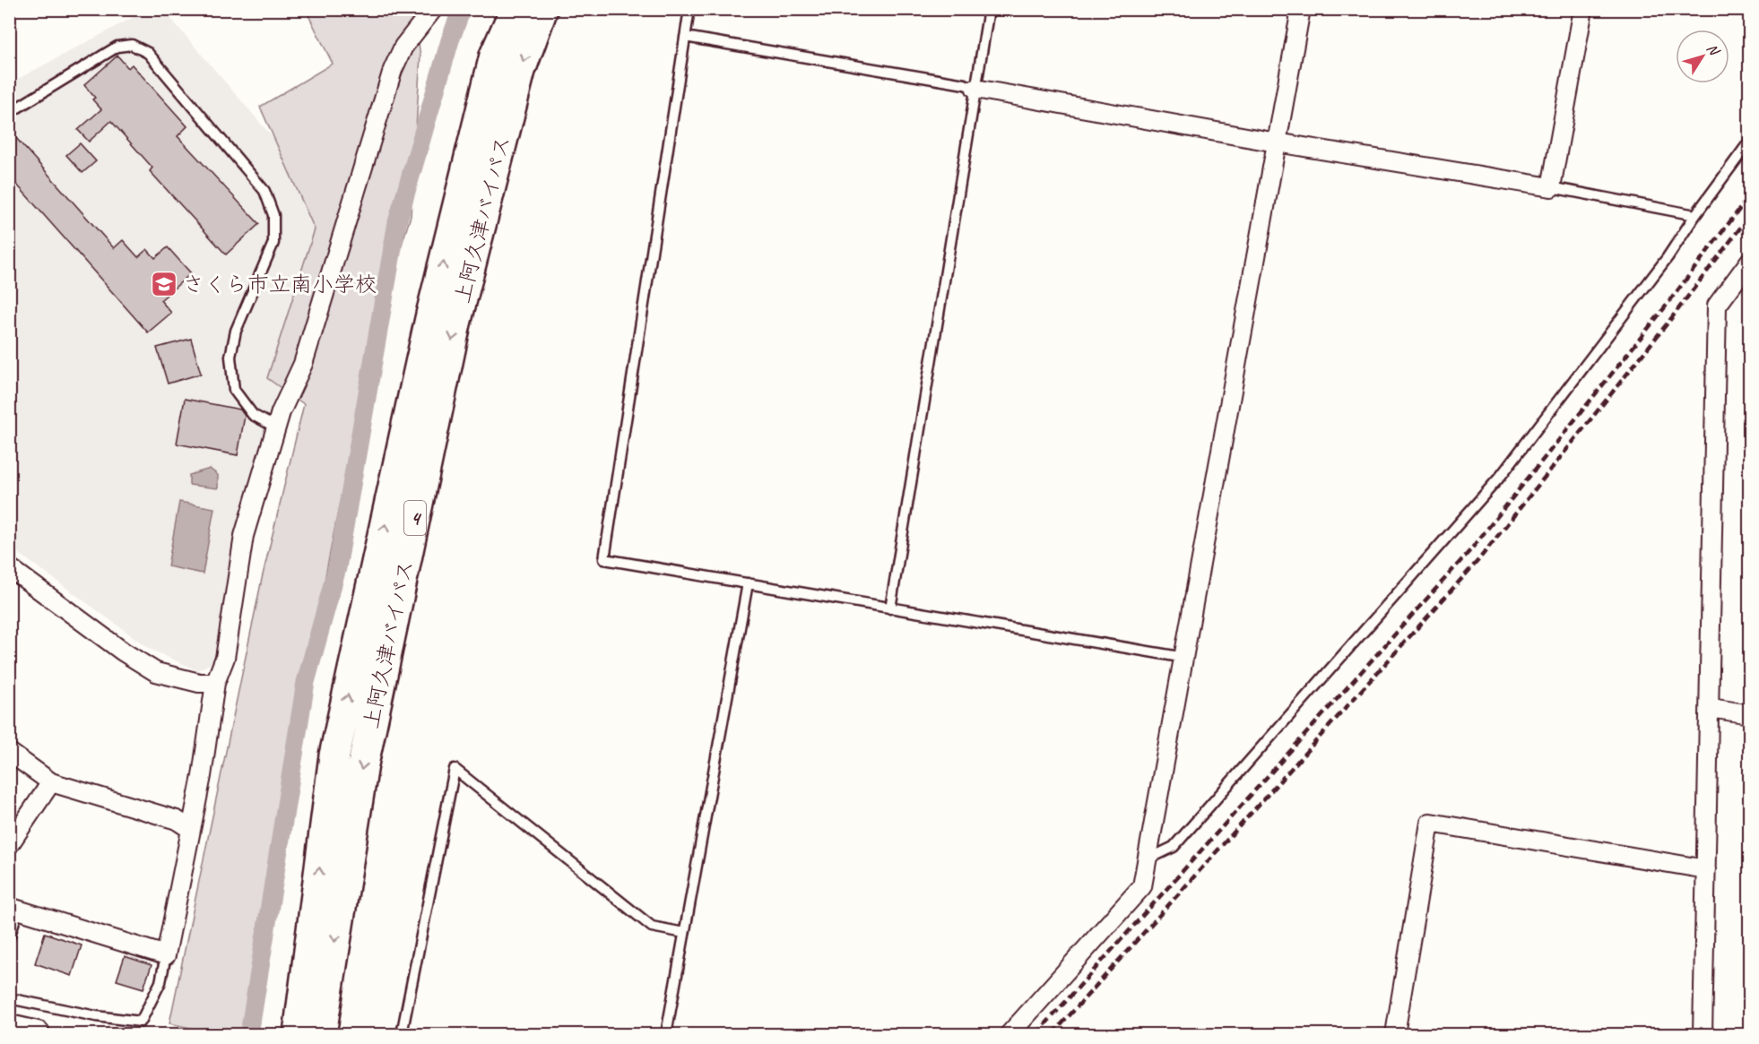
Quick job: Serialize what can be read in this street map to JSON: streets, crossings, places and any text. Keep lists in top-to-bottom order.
{
  "streets": {
    "highway": ["上阿久津バイパス", "4"]
  },
  "places": {
    "school or university": ["さくら市立南小学校"]
  },
  "north": "top right"
}
